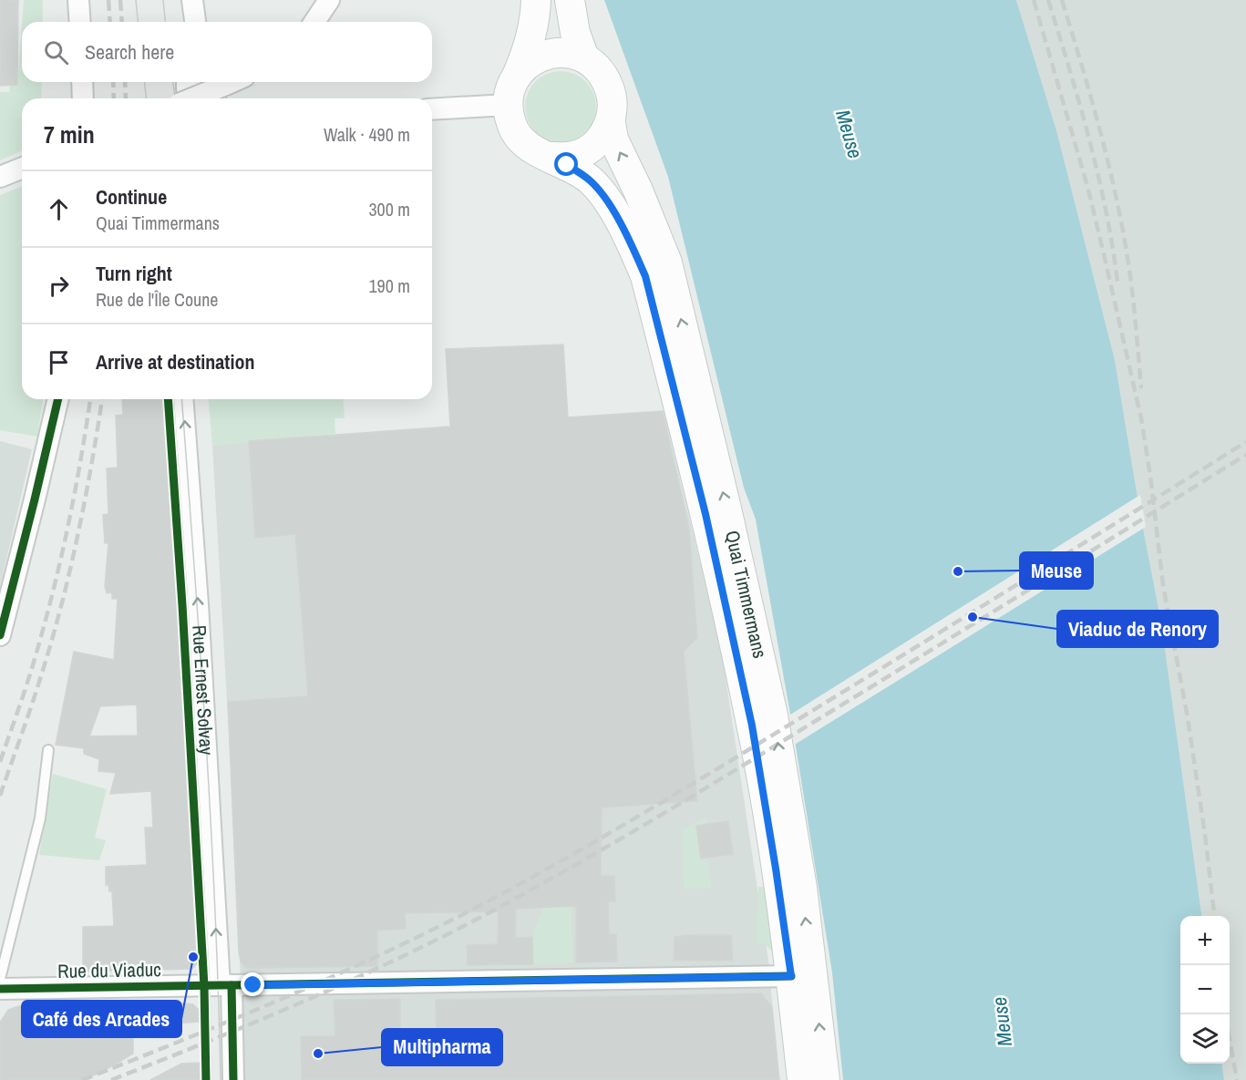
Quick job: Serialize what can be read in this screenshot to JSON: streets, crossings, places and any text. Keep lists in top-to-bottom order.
{
  "streets": {
    "main road": ["Quai Timmermans"],
    "street": ["Rue Ernest Solvay", "Rue du Viaduc"]
  },
  "crossings": [
    ["Quai Timmermans", "Rue du Viaduc"],
    ["Rue Ernest Solvay", "Rue du Viaduc"]
  ],
  "water": ["Meuse"],
  "places": [
    "Meuse",
    "Viaduc de Renory",
    "Café des Arcades",
    "Multipharma"
  ],
  "page": {
    "search": "Search here",
    "heading": ["7 min", "Walk · 490 m"],
    "list": [
      ["Continue", "Quai Timmermans", "300 m"],
      ["Turn right", "Rue de l'Île Coune", "190 m"],
      "Arrive at destination"
    ],
    "map_buttons": ["+", "−"]
  }
}
